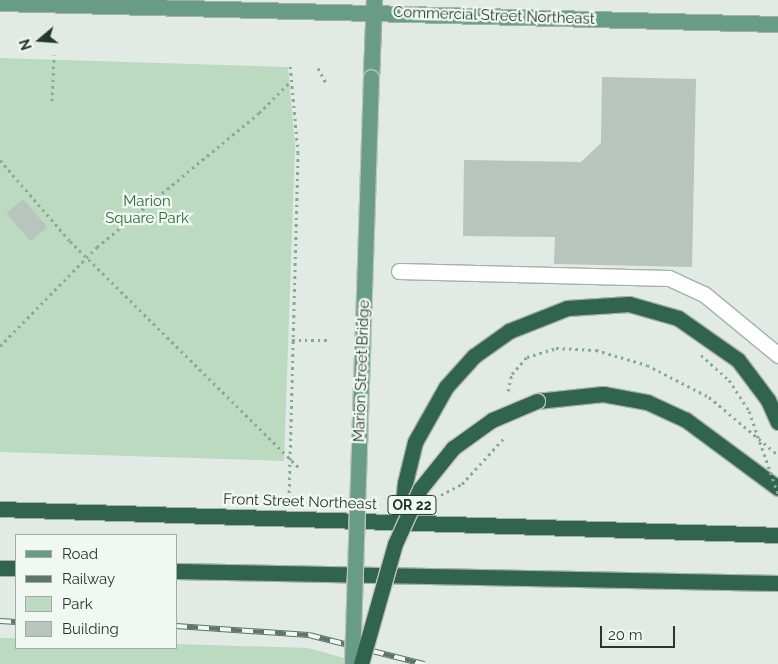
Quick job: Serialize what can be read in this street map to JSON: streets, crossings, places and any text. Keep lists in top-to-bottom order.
{
  "streets": {
    "highway": ["Front Street Northeast", "OR 22"],
    "main road": ["Commercial Street Northeast", "Marion Street Bridge"]
  },
  "crossings": [
    ["Commercial Street Northeast", "Marion Street Bridge"]
  ],
  "parks": ["Marion Square Park"],
  "legend": [
    "Road",
    "Railway",
    "Park",
    "Building"
  ],
  "scale_bar": "20 m",
  "north": "left"
}
